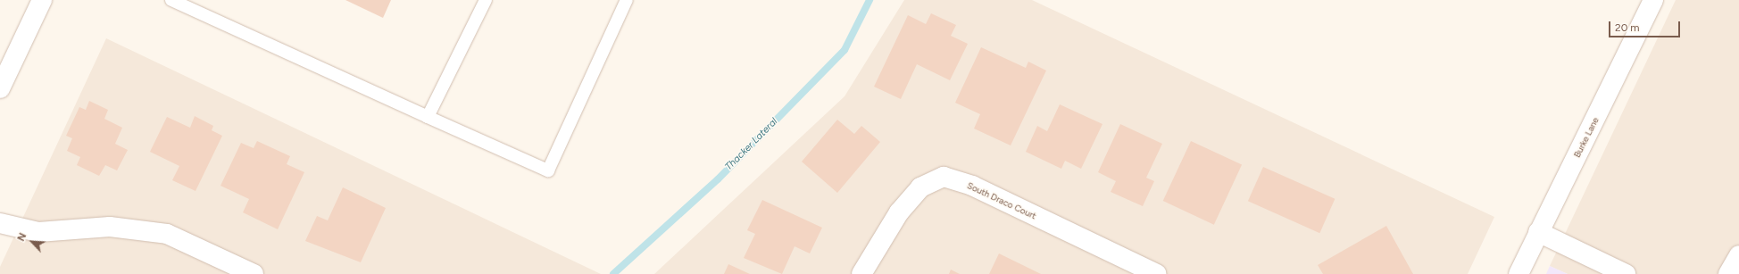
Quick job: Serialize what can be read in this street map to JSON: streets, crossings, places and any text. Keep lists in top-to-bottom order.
{
  "streets": {
    "street": ["Burke Lane", "South Draco Court"]
  },
  "water": ["Thacker Lateral"],
  "scale_bar": "20 m",
  "north": "top left"
}
